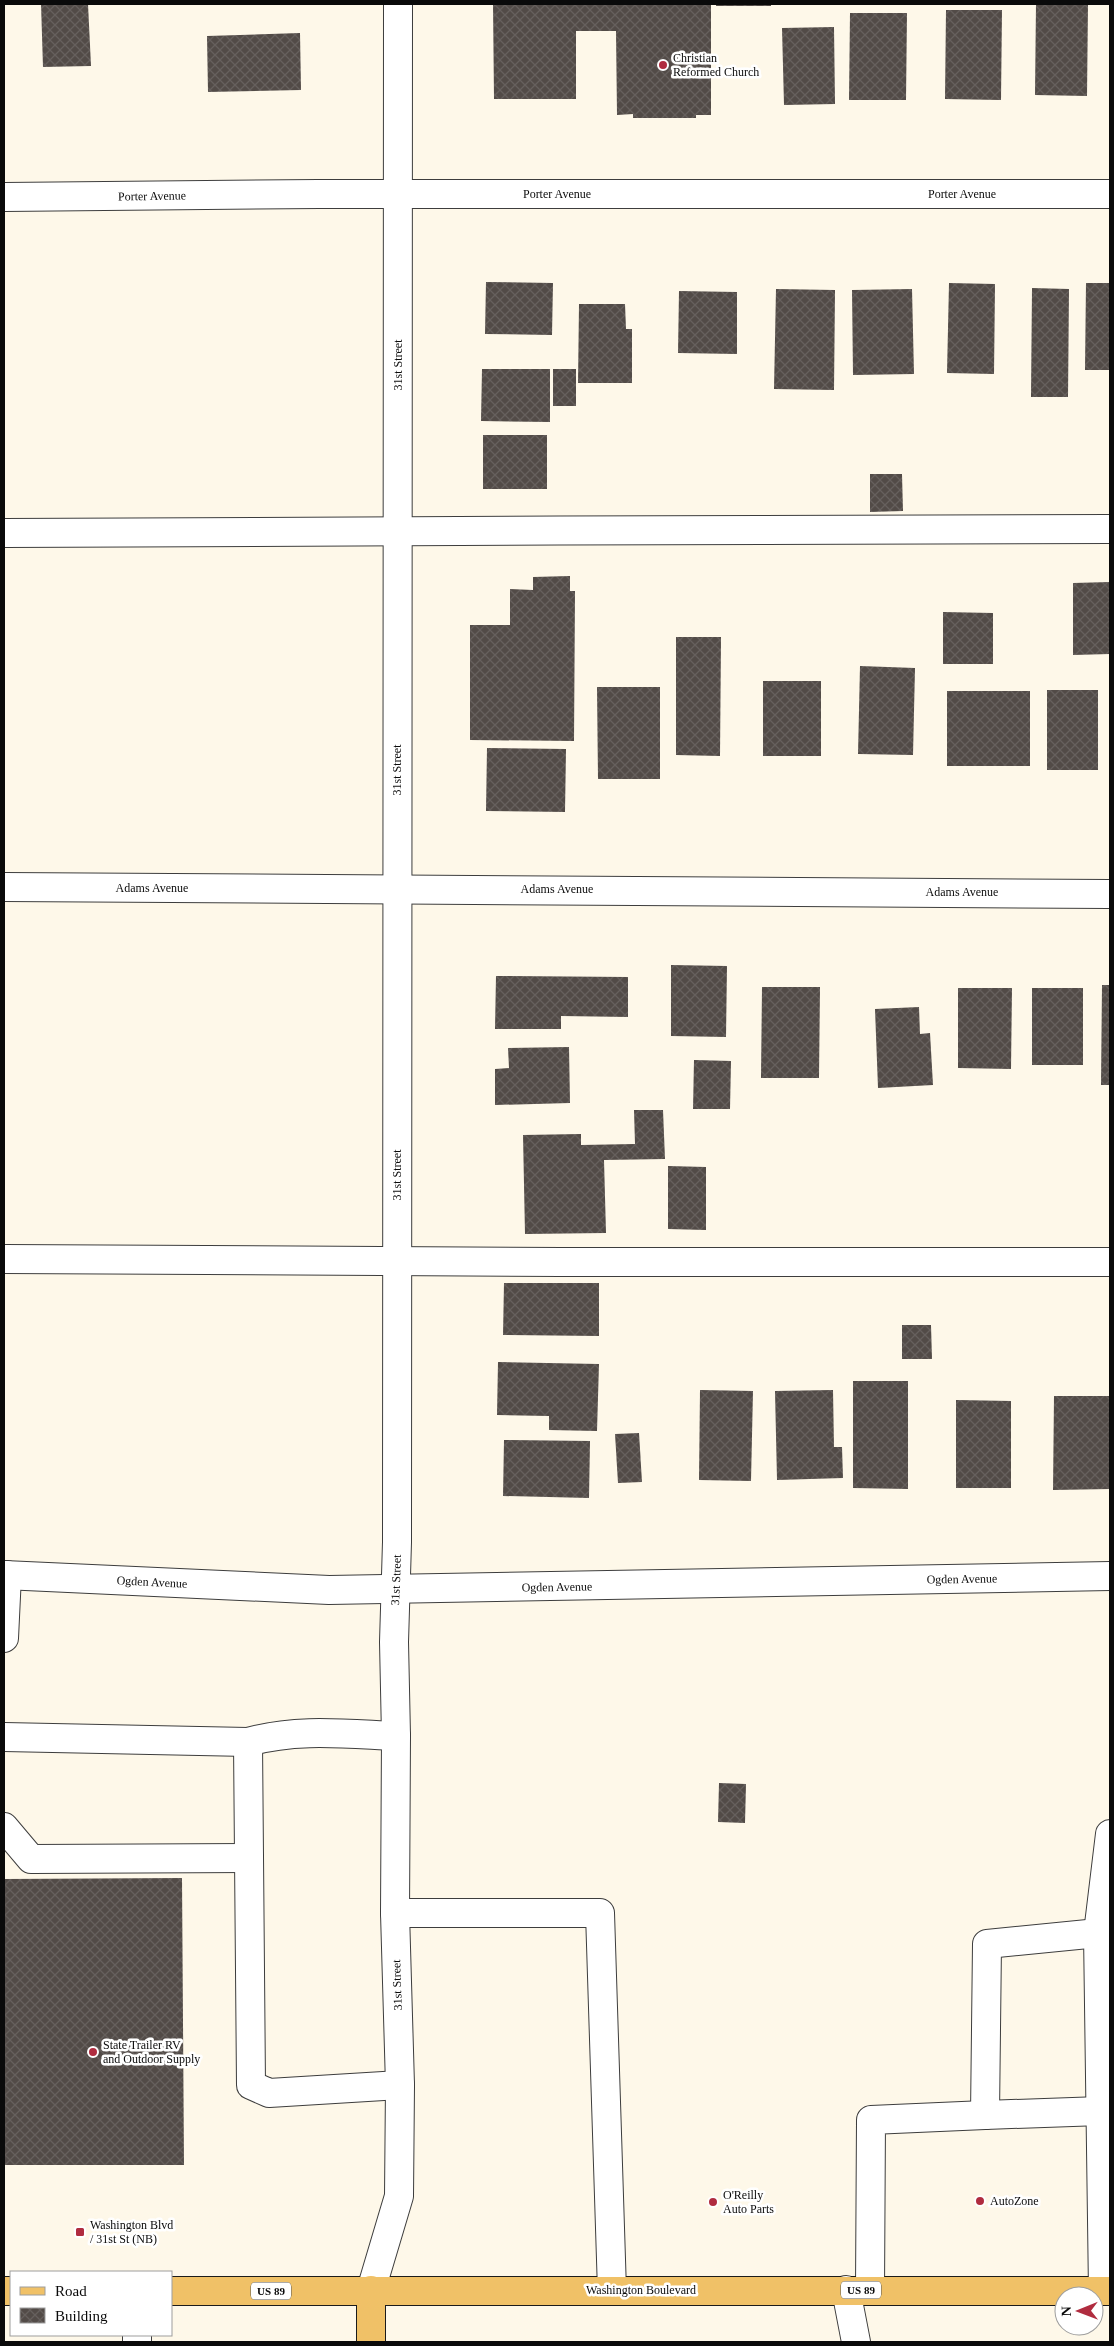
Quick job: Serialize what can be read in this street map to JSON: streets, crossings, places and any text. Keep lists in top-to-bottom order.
{
  "streets": {
    "main road": ["31st Street", "Washington Boulevard", "US 89"],
    "street": ["Porter Avenue", "Adams Avenue", "Ogden Avenue"]
  },
  "crossings": [
    ["Porter Avenue", "31st Street"],
    ["31st Street", "Adams Avenue"],
    ["31st Street", "Ogden Avenue"],
    ["31st Street", "Washington Boulevard"]
  ],
  "places": {
    "other": [
      "Christian Reformed Church",
      "State Trailer RV and Outdoor Supply",
      "AutoZone",
      "O'Reilly Auto Parts"
    ],
    "transit": ["Washington Blvd / 31st St (NB)"]
  },
  "legend": ["Road", "Building"],
  "north": "left"
}
